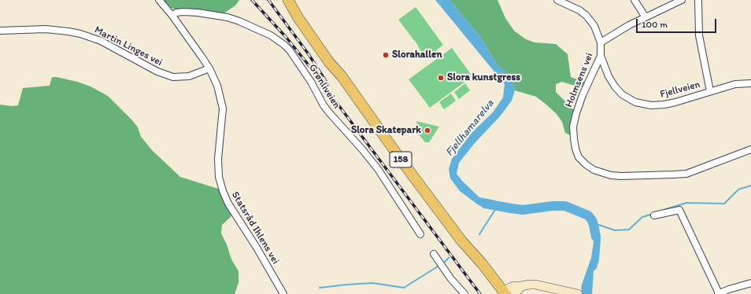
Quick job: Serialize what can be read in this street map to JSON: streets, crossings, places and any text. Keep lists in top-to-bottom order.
{
  "streets": {
    "main road": ["158"],
    "street": [
      "Martin Linges vei",
      "Holmsens vei",
      "Grønliveien",
      "Fjellveien",
      "Statsråd Ihlens vei"
    ]
  },
  "crossings": [
    ["Martin Linges vei", "Statsråd Ihlens vei"],
    ["Holmsens vei", "Fjellveien"],
    ["Grønliveien", "Statsråd Ihlens vei"]
  ],
  "water": ["Fjellhamarelva"],
  "places": ["Slorahallen", "Slora kunstgress", "Slora Skatepark"],
  "scale_bar": "100 m"
}
